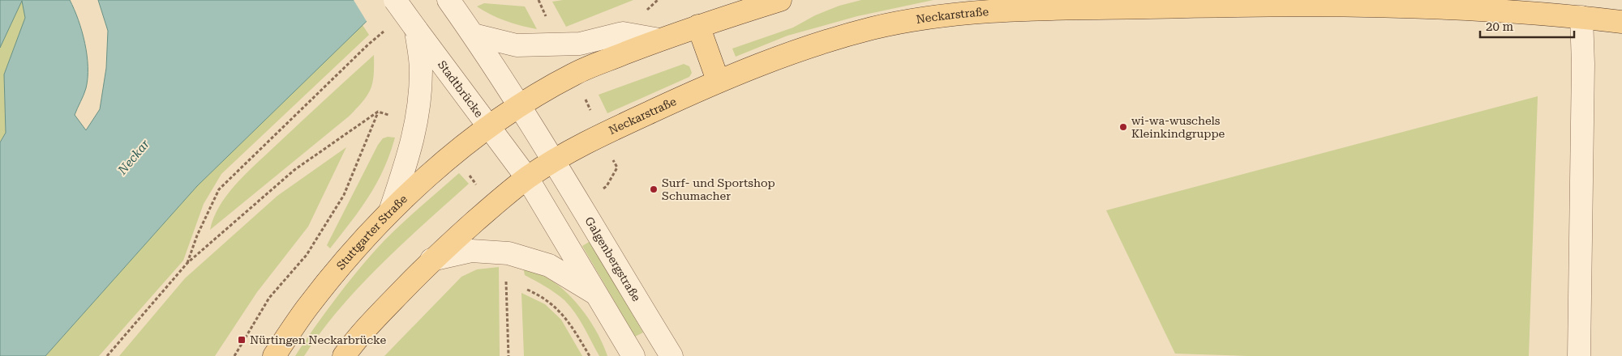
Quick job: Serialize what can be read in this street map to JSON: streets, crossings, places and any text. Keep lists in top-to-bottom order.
{
  "streets": {
    "main road": ["Neckarstraße", "Stuttgarter Straße"],
    "street": ["Stadtbrücke", "Galgenbergstraße"]
  },
  "crossings": [
    ["Neckarstraße", "Stadtbrücke"],
    ["Neckarstraße", "Galgenbergstraße"],
    ["Stadtbrücke", "Stuttgarter Straße"]
  ],
  "water": ["Neckar"],
  "places": {
    "other": ["wi-wa-wuschels Kleinkindgruppe", "Surf- und Sportshop Schumacher"],
    "transit": ["Nürtingen Neckarbrücke"]
  },
  "scale_bar": "20 m"
}
